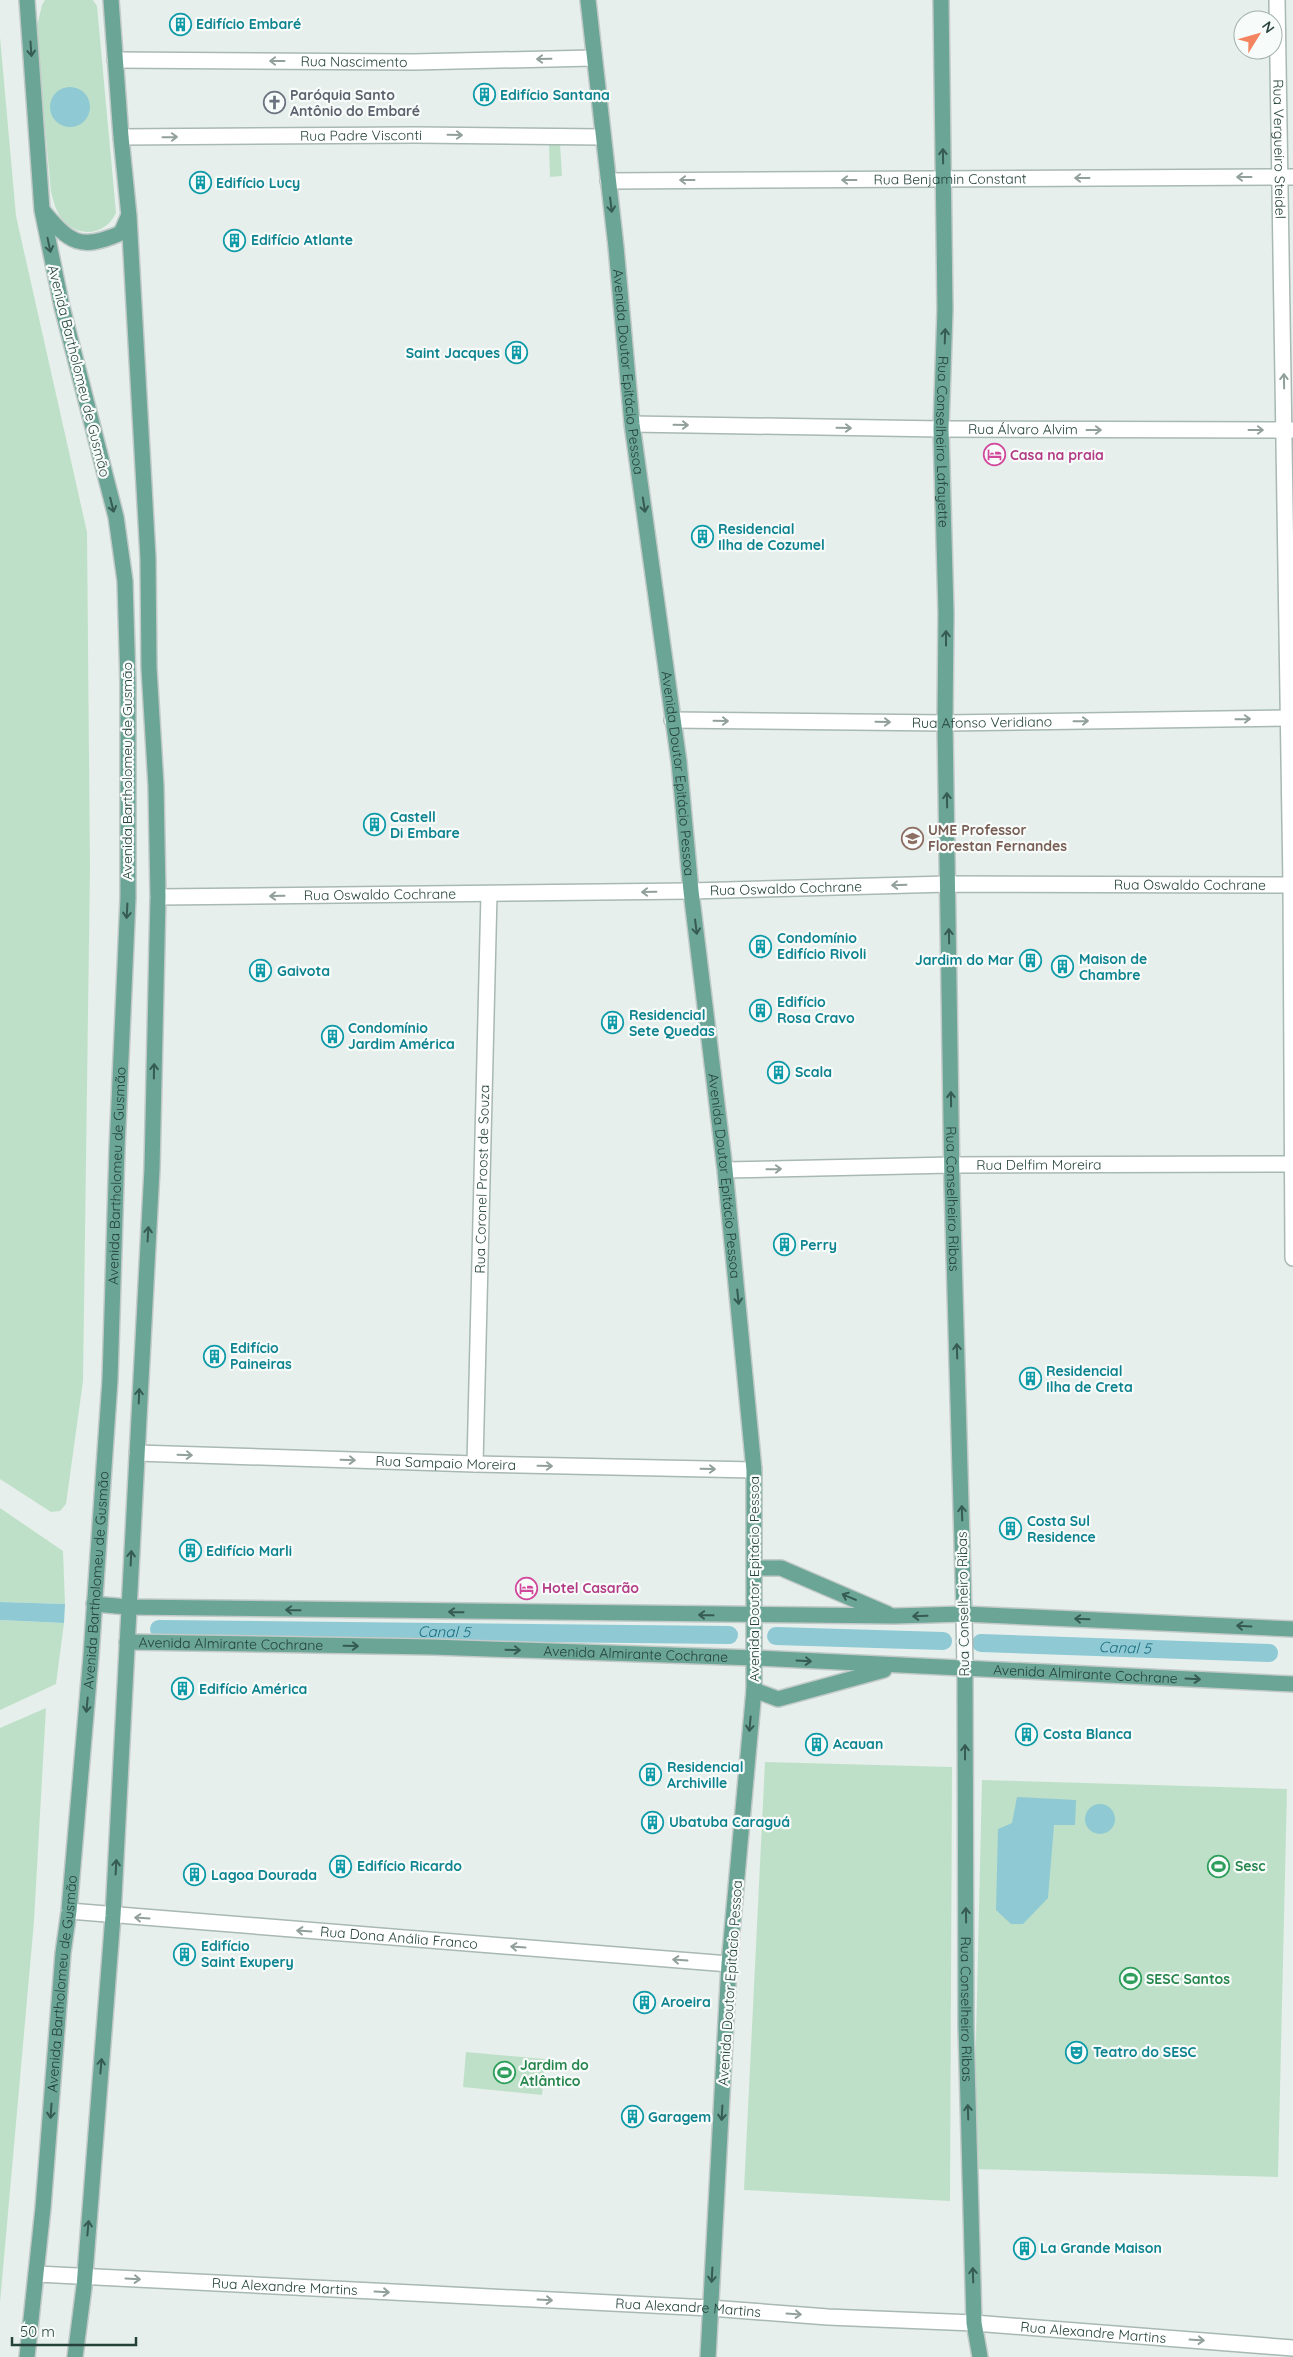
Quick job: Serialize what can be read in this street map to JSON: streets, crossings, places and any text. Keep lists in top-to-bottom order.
{
  "streets": {
    "main road": [
      "Avenida Bartholomeu de Gusmão",
      "Avenida Doutor Epitácio Pessoa",
      "Rua Conselheiro Lafayette",
      "Rua Conselheiro Ribas",
      "Avenida Almirante Cochrane"
    ],
    "street": [
      "Rua Nascimento",
      "Rua Padre Visconti",
      "Rua Vergueiro Steidel",
      "Rua Benjamin Constant",
      "Rua Álvaro Alvim",
      "Rua Afonso Veridiano",
      "Rua Oswaldo Cochrane",
      "Rua Delfim Moreira",
      "Rua Coronel Proost de Souza",
      "Rua Sampaio Moreira",
      "Rua Dona Anália Franco",
      "Rua Alexandre Martins"
    ]
  },
  "crossings": [
    ["Rua Nascimento", "Avenida Bartholomeu de Gusmão"],
    ["Rua Nascimento", "Avenida Doutor Epitácio Pessoa"],
    ["Rua Padre Visconti", "Avenida Bartholomeu de Gusmão"],
    ["Rua Padre Visconti", "Avenida Doutor Epitácio Pessoa"],
    ["Rua Vergueiro Steidel", "Rua Benjamin Constant"],
    ["Rua Vergueiro Steidel", "Rua Álvaro Alvim"],
    ["Rua Vergueiro Steidel", "Rua Afonso Veridiano"],
    ["Rua Vergueiro Steidel", "Rua Oswaldo Cochrane"],
    ["Rua Vergueiro Steidel", "Rua Delfim Moreira"],
    ["Rua Benjamin Constant", "Avenida Doutor Epitácio Pessoa"],
    ["Rua Benjamin Constant", "Rua Conselheiro Lafayette"],
    ["Avenida Bartholomeu de Gusmão", "Rua Oswaldo Cochrane"],
    ["Avenida Bartholomeu de Gusmão", "Rua Sampaio Moreira"],
    ["Avenida Bartholomeu de Gusmão", "Avenida Almirante Cochrane"],
    ["Avenida Bartholomeu de Gusmão", "Rua Dona Anália Franco"],
    ["Avenida Bartholomeu de Gusmão", "Rua Alexandre Martins"],
    ["Avenida Doutor Epitácio Pessoa", "Rua Álvaro Alvim"],
    ["Avenida Doutor Epitácio Pessoa", "Rua Afonso Veridiano"],
    ["Avenida Doutor Epitácio Pessoa", "Rua Oswaldo Cochrane"],
    ["Avenida Doutor Epitácio Pessoa", "Rua Delfim Moreira"],
    ["Avenida Doutor Epitácio Pessoa", "Rua Sampaio Moreira"],
    ["Avenida Doutor Epitácio Pessoa", "Avenida Almirante Cochrane"],
    ["Avenida Doutor Epitácio Pessoa", "Rua Dona Anália Franco"],
    ["Avenida Doutor Epitácio Pessoa", "Rua Alexandre Martins"],
    ["Rua Álvaro Alvim", "Rua Conselheiro Lafayette"],
    ["Rua Conselheiro Lafayette", "Rua Afonso Veridiano"],
    ["Rua Conselheiro Lafayette", "Rua Oswaldo Cochrane"],
    ["Rua Conselheiro Lafayette", "Rua Conselheiro Ribas"],
    ["Rua Oswaldo Cochrane", "Rua Coronel Proost de Souza"],
    ["Rua Oswaldo Cochrane", "Rua Conselheiro Ribas"],
    ["Rua Delfim Moreira", "Rua Conselheiro Ribas"],
    ["Rua Coronel Proost de Souza", "Rua Sampaio Moreira"],
    ["Rua Conselheiro Ribas", "Avenida Almirante Cochrane"],
    ["Rua Conselheiro Ribas", "Rua Alexandre Martins"]
  ],
  "one_way": [
    "Rua Nascimento",
    "Rua Padre Visconti",
    "Rua Benjamin Constant",
    "Avenida Doutor Epitácio Pessoa",
    "Rua Álvaro Alvim",
    "Rua Conselheiro Lafayette",
    "Rua Afonso Veridiano",
    "Rua Oswaldo Cochrane",
    "Rua Delfim Moreira",
    "Rua Conselheiro Ribas",
    "Rua Sampaio Moreira",
    "Rua Dona Anália Franco",
    "Rua Alexandre Martins"
  ],
  "water": ["Canal 5"],
  "places": {
    "building": [
      "Edifício Embaré",
      "Edifício Santana",
      "Edifício Lucy",
      "Edifício Atlante",
      "Saint Jacques",
      "Residencial Ilha de Cozumel",
      "Castell Di Embare",
      "Condomínio Edifício Rivoli",
      "Jardim do Mar",
      "Maison de Chambre",
      "Gaivota",
      "Edifício Rosa Cravo",
      "Residencial Sete Quedas",
      "Condomínio Jardim América",
      "Scala",
      "Perry",
      "Edifício Paineiras",
      "Residencial Ilha de Creta",
      "Costa Sul Residence",
      "Edifício Marli",
      "Edifício América",
      "Costa Blanca",
      "Acauan",
      "Residencial Archiville",
      "Ubatuba Caraguá",
      "Edifício Ricardo",
      "Lagoa Dourada",
      "Edifício Saint Exupery",
      "Aroeira",
      "Garagem",
      "La Grande Maison"
    ],
    "church": ["Paróquia Santo Antônio do Embaré"],
    "hotel": ["Casa na praia", "Hotel Casarão"],
    "school or university": ["UME Professor Florestan Fernandes"],
    "sports": ["Sesc", "SESC Santos", "Jardim do Atlântico"],
    "theatre": ["Teatro do SESC"]
  },
  "scale_bar": "50 m",
  "north": "top right"
}
